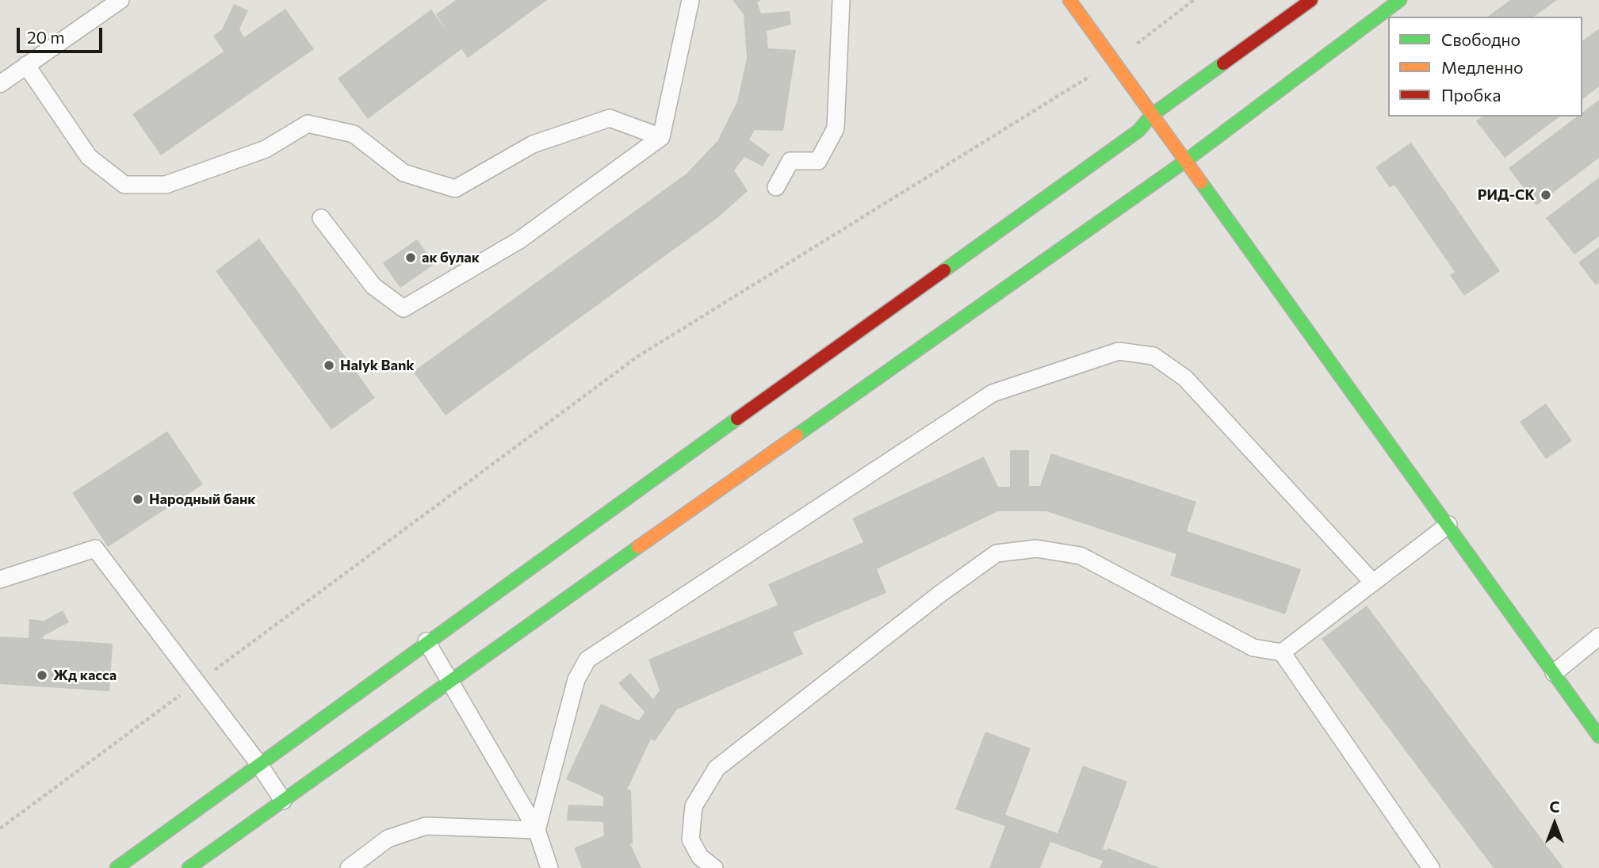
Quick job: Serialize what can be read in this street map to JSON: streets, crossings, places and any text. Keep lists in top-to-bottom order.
{
  "places": [
    "РИД-СК",
    "ак булак",
    "Halyk Bank",
    "Народный банк",
    "Жд касса"
  ],
  "legend": ["Свободно", "Медленно", "Пробка"],
  "scale_bar": "20 m",
  "north": "top"
}
